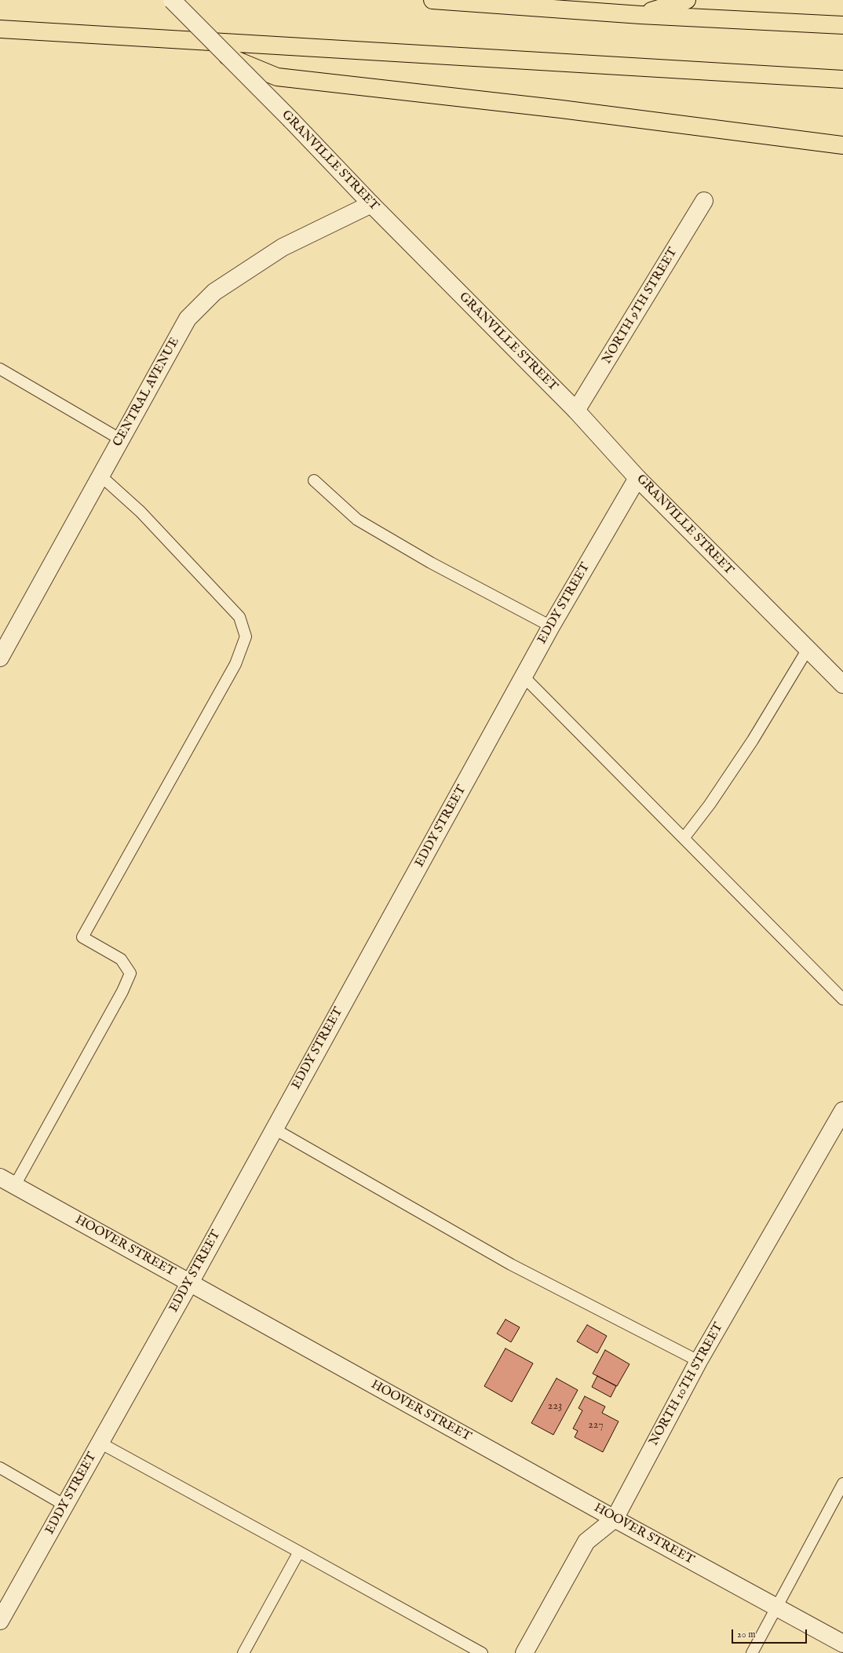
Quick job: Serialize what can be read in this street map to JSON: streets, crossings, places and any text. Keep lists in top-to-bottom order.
{
  "streets": {
    "street": [
      "GRANVILLE STREET",
      "NORTH 9TH STREET",
      "CENTRAL AVENUE",
      "EDDY STREET",
      "HOOVER STREET",
      "NORTH 10TH STREET"
    ]
  },
  "crossings": [
    ["GRANVILLE STREET", "NORTH 9TH STREET"],
    ["GRANVILLE STREET", "CENTRAL AVENUE"],
    ["GRANVILLE STREET", "EDDY STREET"],
    ["EDDY STREET", "HOOVER STREET"],
    ["HOOVER STREET", "NORTH 10TH STREET"]
  ],
  "house_numbers": ["223", "227"],
  "scale_bar": "20 m"
}
